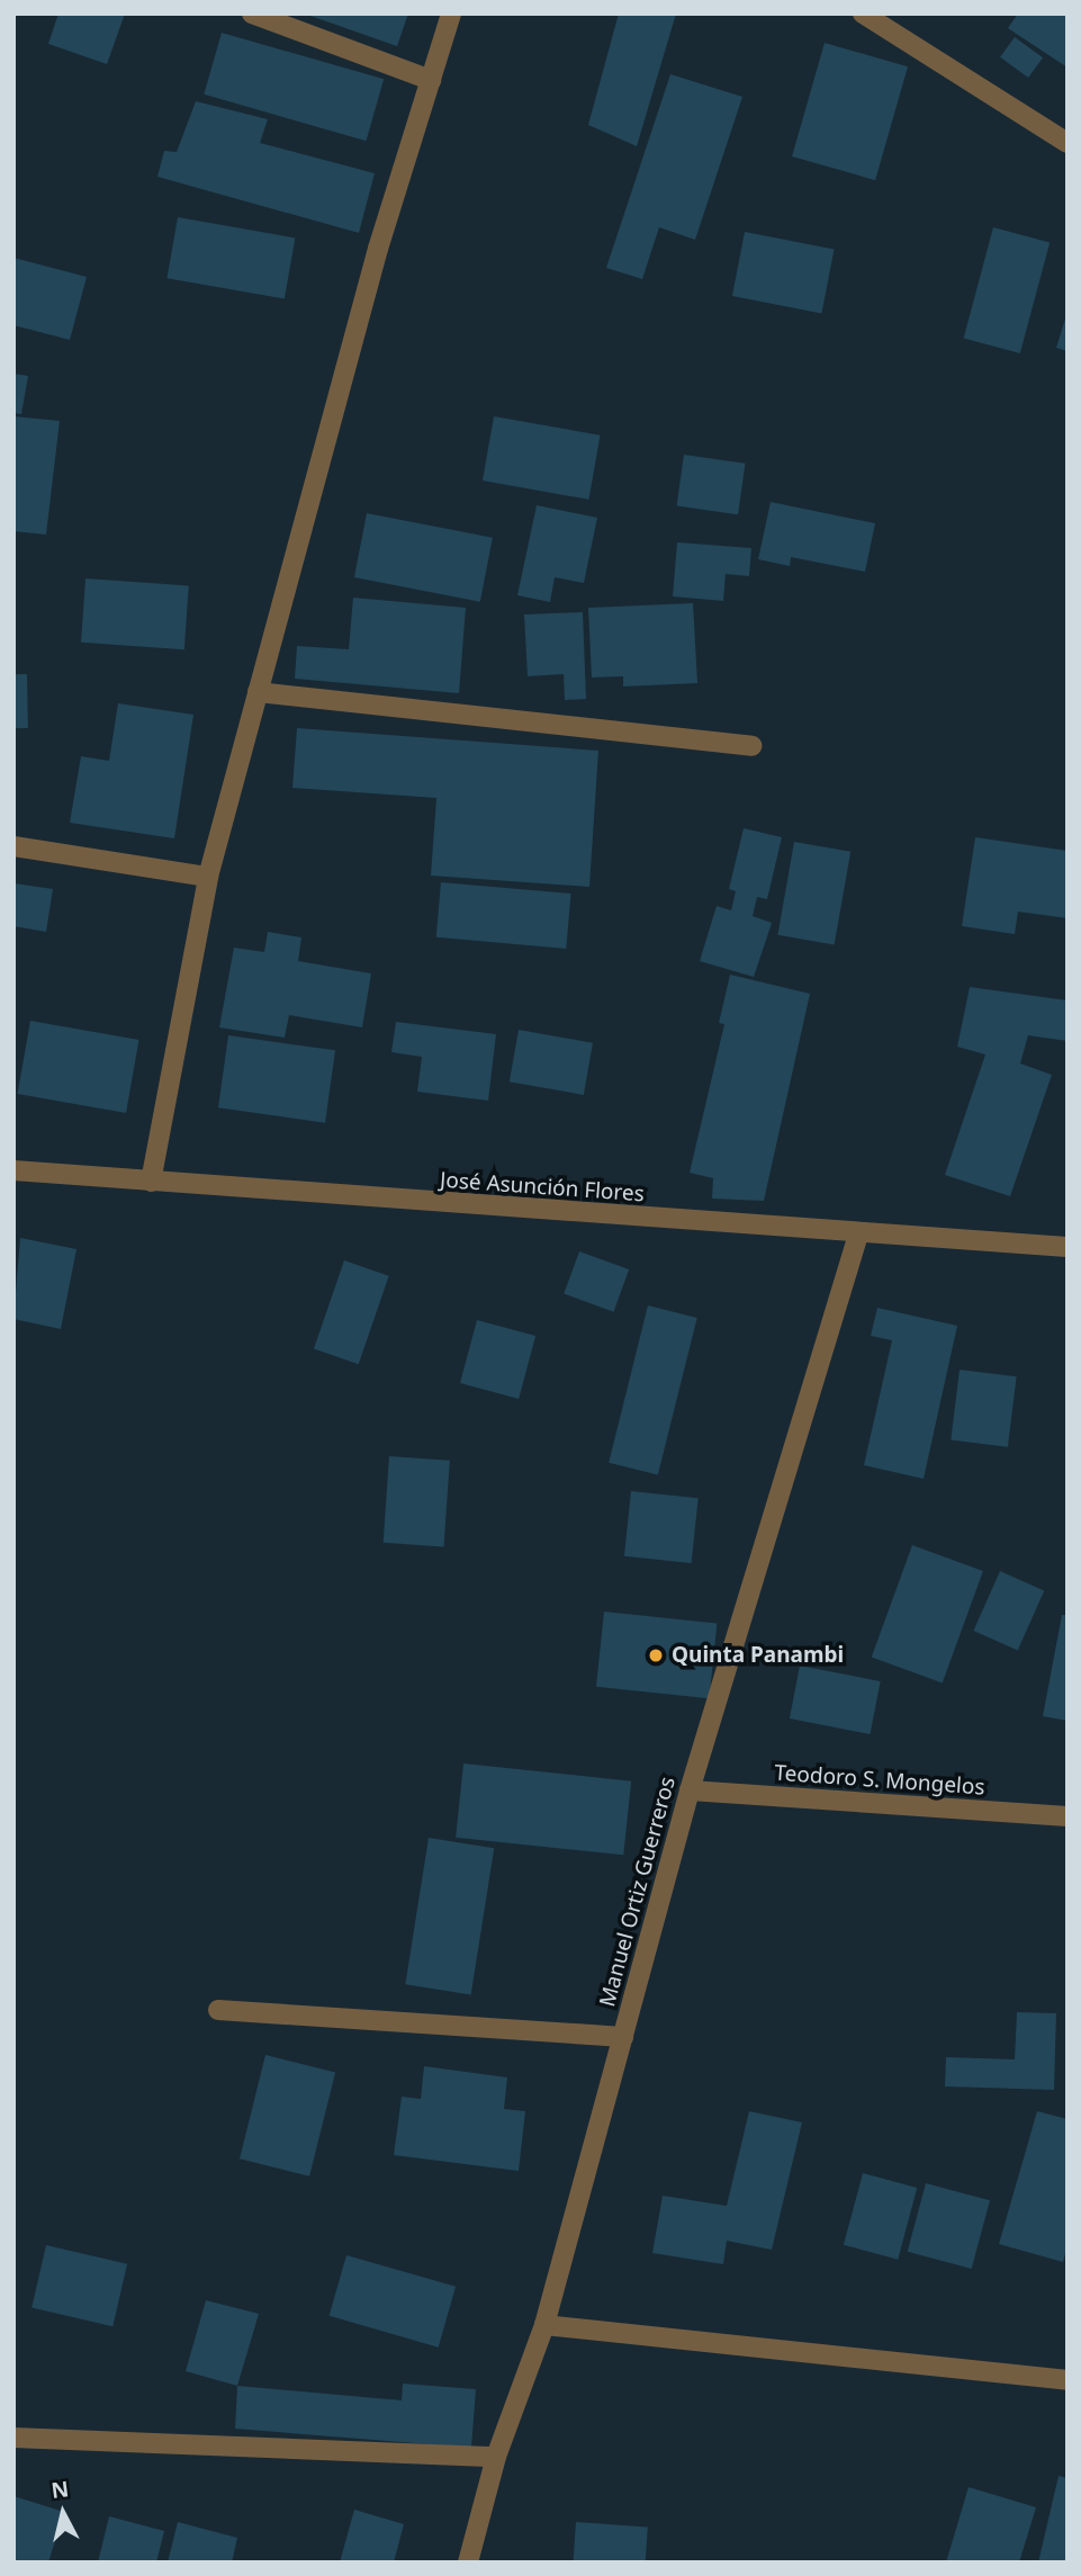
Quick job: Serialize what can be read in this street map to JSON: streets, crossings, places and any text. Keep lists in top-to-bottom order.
{
  "streets": {
    "street": ["José Asunción Flores", "Teodoro S. Mongelos", "Manuel Ortiz Guerreros"]
  },
  "crossings": [
    ["José Asunción Flores", "Manuel Ortiz Guerreros"],
    ["Teodoro S. Mongelos", "Manuel Ortiz Guerreros"]
  ],
  "places": ["Quinta Panambi"],
  "north": "top"
}
